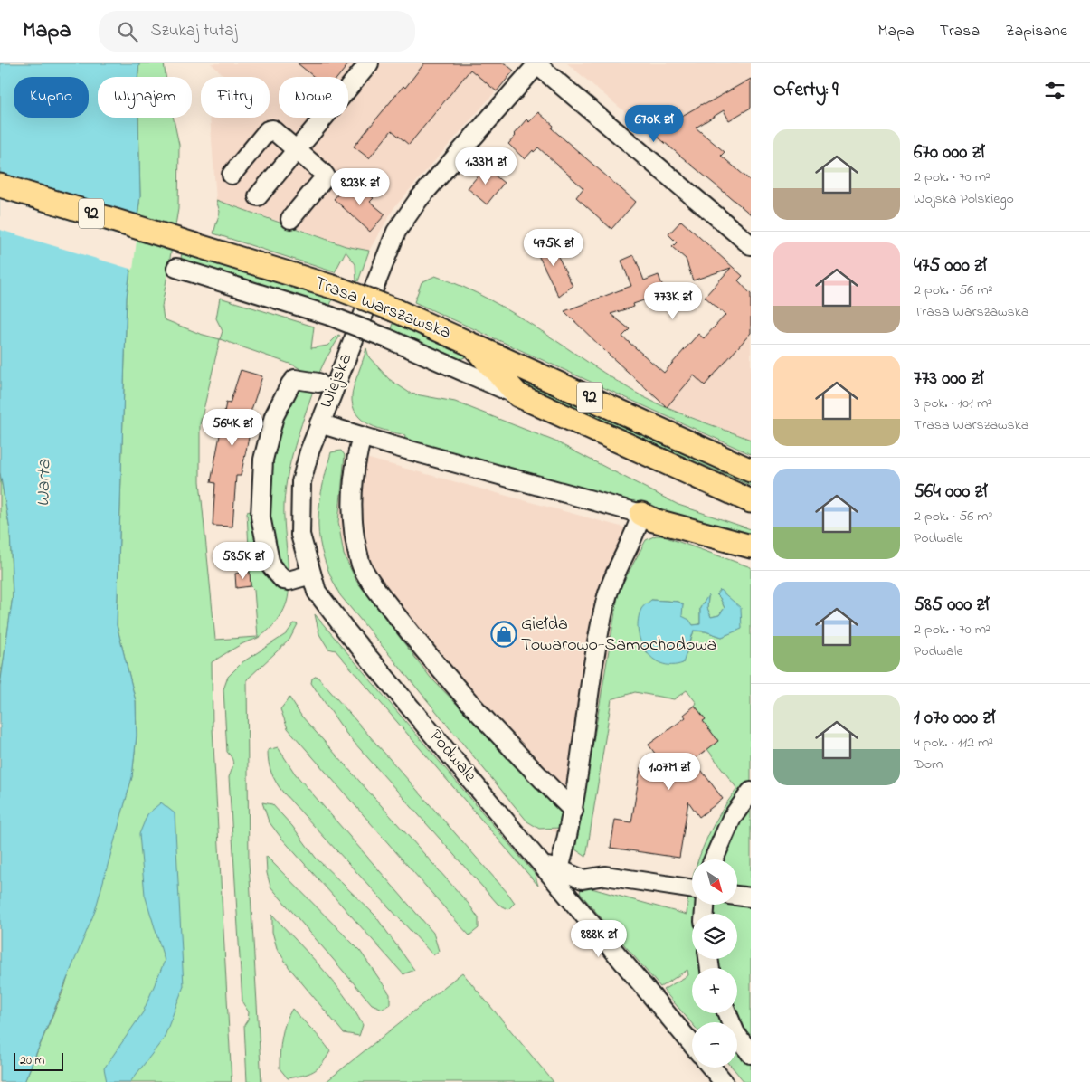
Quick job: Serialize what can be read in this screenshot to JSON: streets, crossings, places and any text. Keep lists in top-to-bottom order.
{
  "streets": {
    "main road": ["92", "Trasa Warszawska"],
    "street": ["Wiejska", "Podwale"]
  },
  "crossings": [
    ["Wiejska", "Podwale"]
  ],
  "water": ["Warta"],
  "places": {
    "shop": ["Giełda Towarowo-Samochodowa"]
  },
  "scale_bar": "20 m",
  "north": "bottom right",
  "page": {
    "header": "Mapa",
    "search": "Szukaj tutaj",
    "nav": ["Mapa", "Trasa", "Zapisane"],
    "heading": "Oferty: 9",
    "chip": [
      "Kupno",
      "Wynajem",
      "Filtry",
      "Nowe"
    ],
    "price": [
      "670K zł",
      "1.33M zł",
      "823K zł",
      "475K zł",
      "773K zł",
      "564K zł",
      "585K zł",
      "1.07M zł",
      "888K zł"
    ],
    "list": [
      {
        "name": "670 000 zł",
        "note": "2 pok. · 70 m² · Wojska Polskiego"
      },
      {
        "name": "475 000 zł",
        "note": "2 pok. · 56 m² · Trasa Warszawska"
      },
      {
        "name": "773 000 zł",
        "note": "3 pok. · 101 m² · Trasa Warszawska"
      },
      {
        "name": "564 000 zł",
        "note": "2 pok. · 56 m² · Podwale"
      },
      {
        "name": "585 000 zł",
        "note": "2 pok. · 70 m² · Podwale"
      },
      {
        "name": "1 070 000 zł",
        "note": "4 pok. · 112 m² · Dom"
      }
    ],
    "map_buttons": ["+", "−"],
    "scale": "20 m"
  }
}
